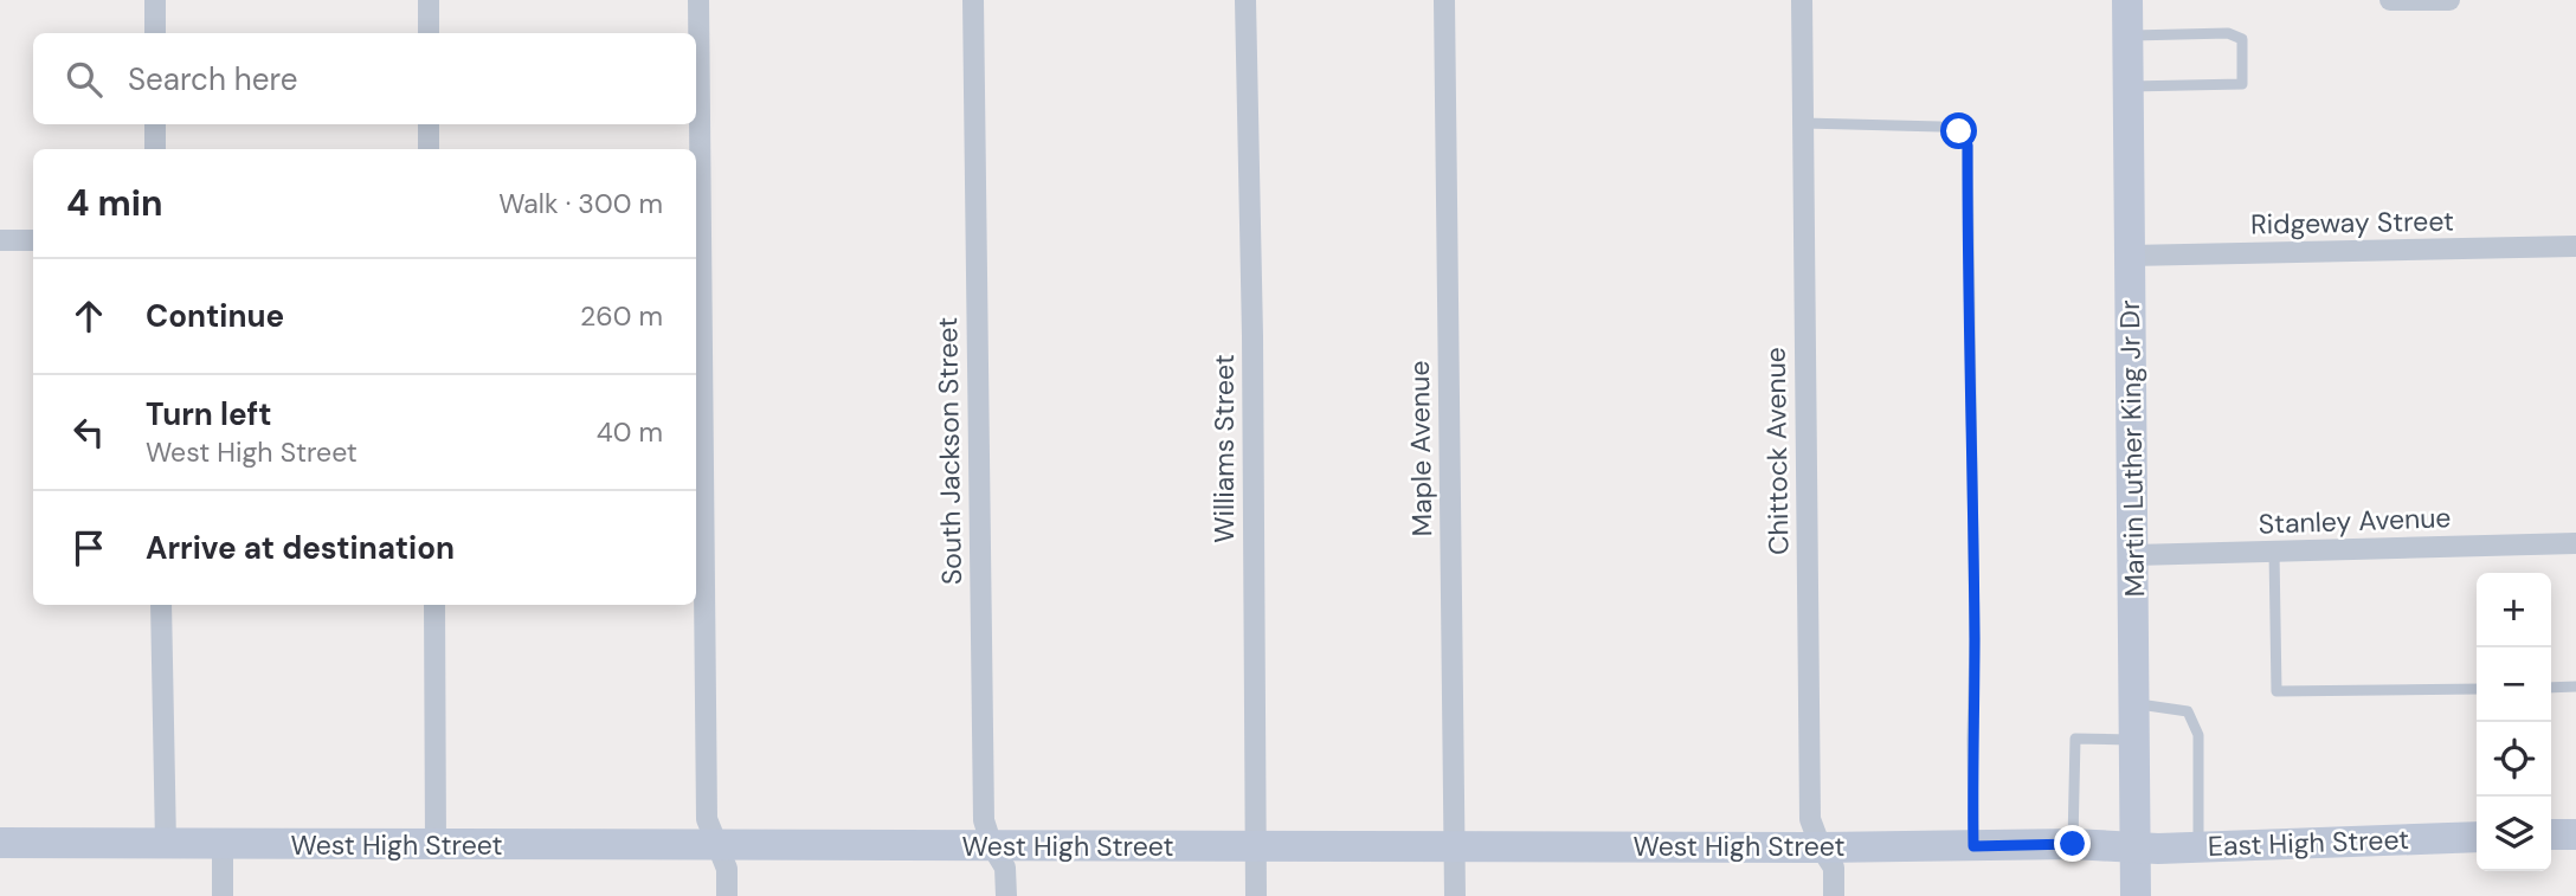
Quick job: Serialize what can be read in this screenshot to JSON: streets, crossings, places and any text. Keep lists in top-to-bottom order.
{
  "streets": {
    "street": [
      "Ridgeway Street",
      "Williams Street",
      "Maple Avenue",
      "Martin Luther King Jr Dr",
      "South Jackson Street",
      "Chittock Avenue",
      "Stanley Avenue",
      "East High Street",
      "West High Street"
    ]
  },
  "crossings": [
    ["Ridgeway Street", "Martin Luther King Jr Dr"],
    ["Williams Street", "West High Street"],
    ["Maple Avenue", "West High Street"],
    ["Martin Luther King Jr Dr", "Stanley Avenue"],
    ["Martin Luther King Jr Dr", "East High Street"],
    ["Martin Luther King Jr Dr", "West High Street"],
    ["South Jackson Street", "West High Street"],
    ["Chittock Avenue", "West High Street"],
    ["East High Street", "West High Street"]
  ],
  "page": {
    "search": "Search here",
    "heading": ["4 min", "Walk · 300 m"],
    "list": [
      ["Continue", "260 m"],
      ["Turn left", "West High Street", "40 m"],
      "Arrive at destination"
    ],
    "map_buttons": ["+", "−"]
  }
}
